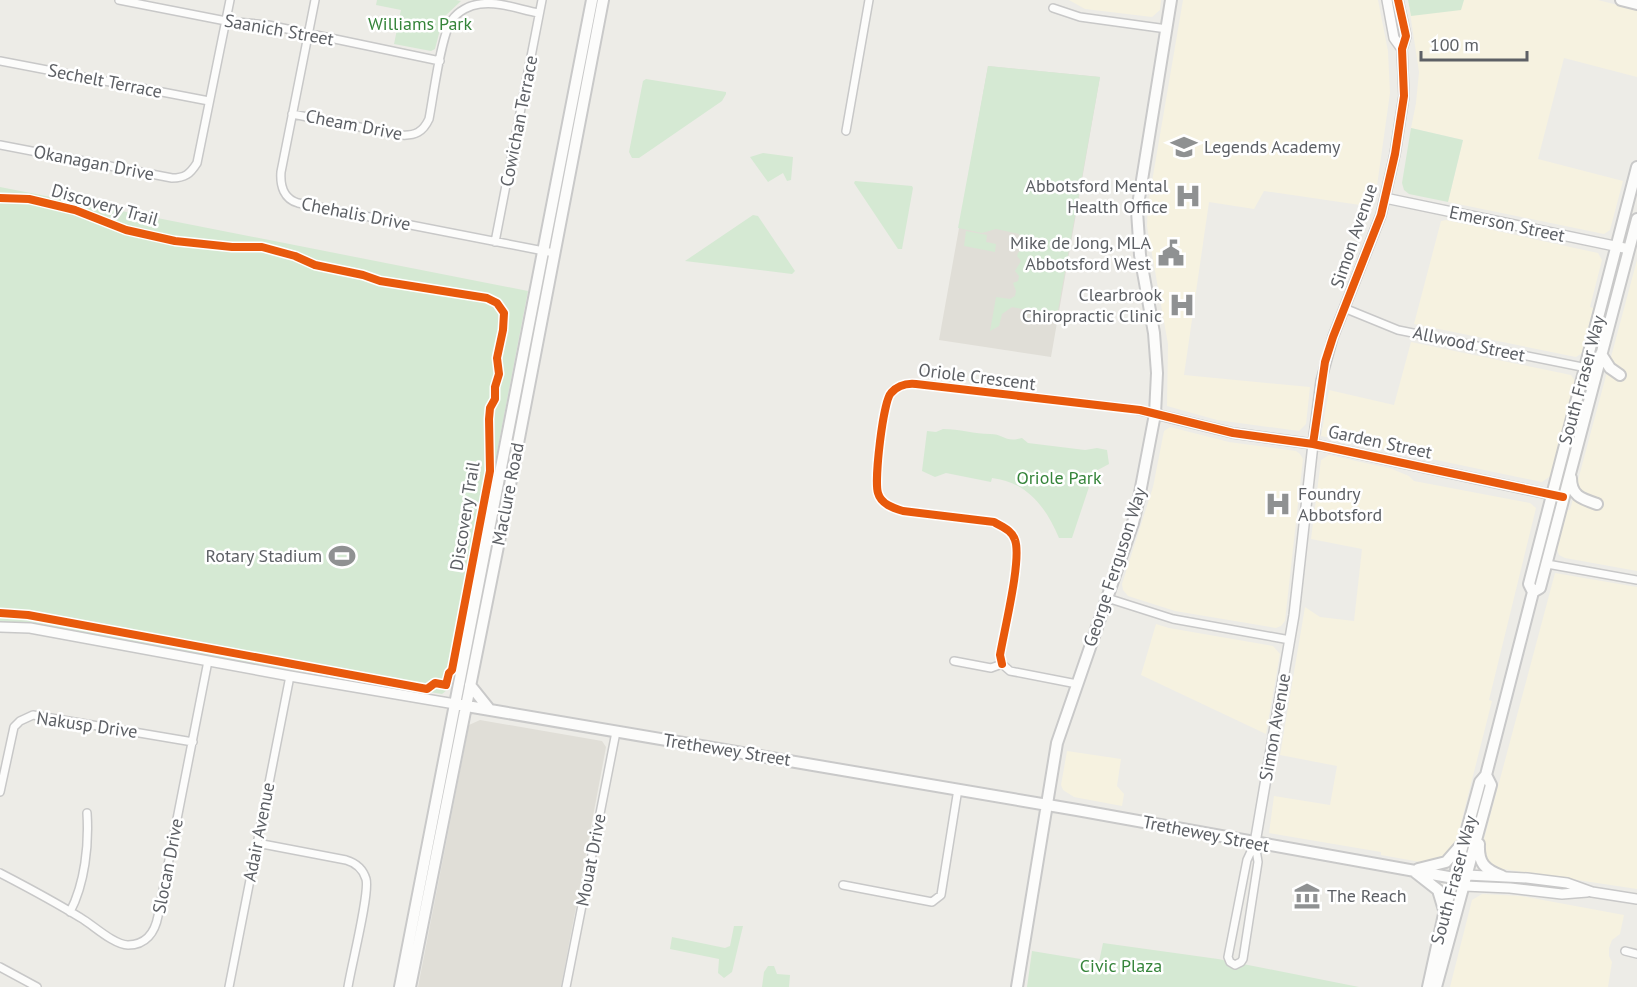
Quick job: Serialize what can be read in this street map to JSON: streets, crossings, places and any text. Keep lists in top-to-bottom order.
{
  "streets": {
    "main road": [
      "South Fraser Way",
      "Maclure Road",
      "George Ferguson Way",
      "Trethewey Street"
    ],
    "street": [
      "Saanich Street",
      "Sechelt Terrace",
      "Cowichan Terrace",
      "Cheam Drive",
      "Okanagan Drive",
      "Chehalis Drive",
      "Emerson Street",
      "Simon Avenue",
      "Allwood Street",
      "Oriole Crescent",
      "Garden Street",
      "Nakusp Drive",
      "Adair Avenue",
      "Mouat Drive",
      "Slocan Drive"
    ],
    "cycle path": ["Discovery Trail"]
  },
  "crossings": [
    ["Saanich Street", "Cheam Drive"],
    ["Saanich Street", "Chehalis Drive"],
    ["Sechelt Terrace", "Okanagan Drive"],
    ["Cowichan Terrace", "Cheam Drive"],
    ["Cowichan Terrace", "Chehalis Drive"],
    ["Cheam Drive", "Chehalis Drive"],
    ["Chehalis Drive", "Maclure Road"],
    ["Emerson Street", "Simon Avenue"],
    ["Emerson Street", "South Fraser Way"],
    ["Simon Avenue", "Allwood Street"],
    ["Simon Avenue", "Garden Street"],
    ["Simon Avenue", "Trethewey Street"],
    ["Allwood Street", "South Fraser Way"],
    ["Oriole Crescent", "Garden Street"],
    ["Oriole Crescent", "George Ferguson Way"],
    ["South Fraser Way", "Garden Street"],
    ["South Fraser Way", "Trethewey Street"],
    ["Garden Street", "George Ferguson Way"],
    ["Maclure Road", "Trethewey Street"],
    ["George Ferguson Way", "Trethewey Street"],
    ["Nakusp Drive", "Slocan Drive"],
    ["Trethewey Street", "Adair Avenue"],
    ["Trethewey Street", "Mouat Drive"],
    ["Trethewey Street", "Slocan Drive"]
  ],
  "parks": ["Williams Park", "Oriole Park", "Civic Plaza"],
  "places": {
    "school or university": ["Legends Academy"],
    "hospital": ["Abbotsford Mental Health Office", "Clearbrook Chiropractic Clinic", "Foundry Abbotsford"],
    "public building": ["Mike de Jong, MLA Abbotsford West"],
    "sports": ["Rotary Stadium"],
    "museum": ["The Reach"]
  },
  "scale_bar": "100 m"
}
